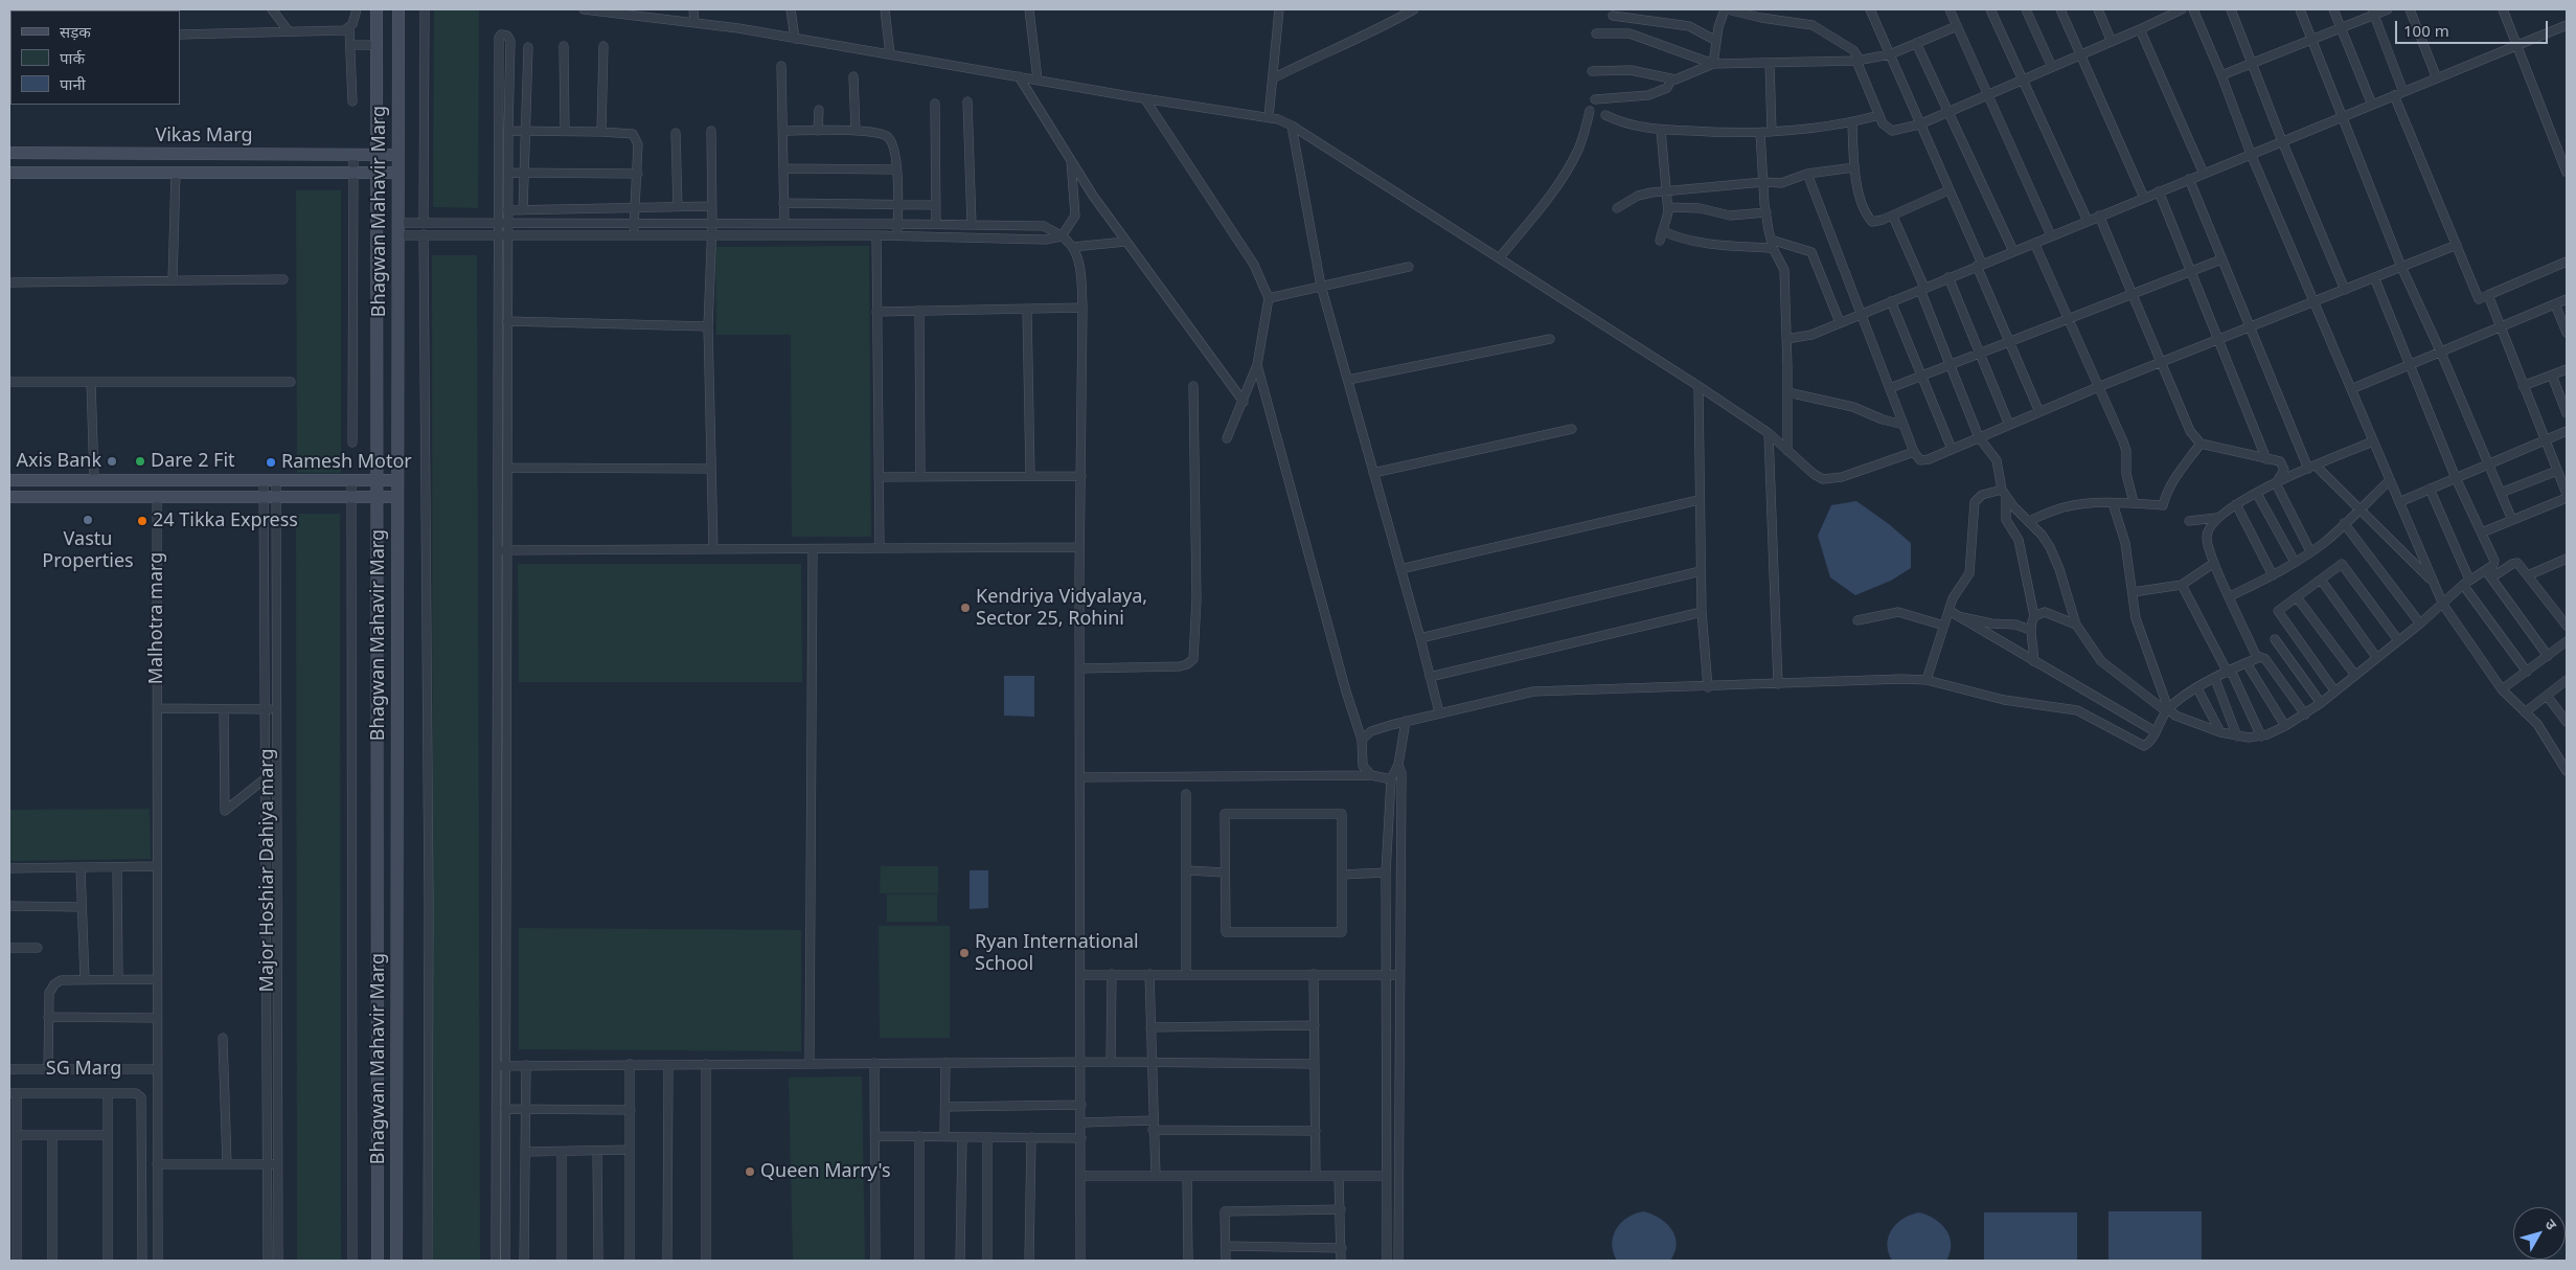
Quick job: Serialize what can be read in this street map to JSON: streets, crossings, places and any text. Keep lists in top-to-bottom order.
{
  "streets": {
    "main road": ["Vikas Marg", "Bhagwan Mahavir Marg"],
    "street": ["Malhotra marg", "Major Hoshiar Dahiya marg", "SG Marg"]
  },
  "crossings": [
    ["Vikas Marg", "Bhagwan Mahavir Marg"],
    ["Malhotra marg", "SG Marg"]
  ],
  "places": [
    "Axis Bank",
    "Dare 2 Fit",
    "Ramesh Motor",
    "Vastu Properties",
    "24 Tikka Express",
    "Kendriya Vidyalaya, Sector 25, Rohini",
    "Ryan International School",
    "Queen Marry's"
  ],
  "legend": ["सड़क", "पार्क", "पानी"],
  "scale_bar": "100 m",
  "north": "top right"
}
